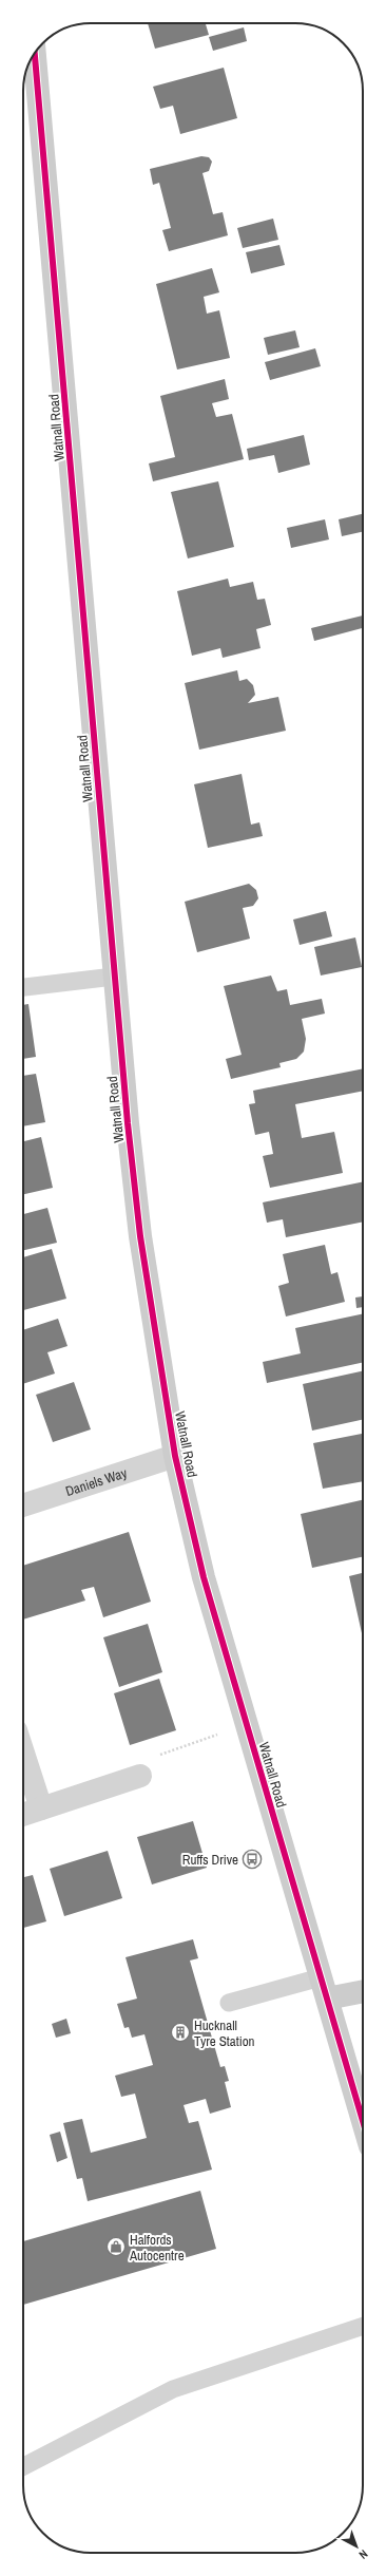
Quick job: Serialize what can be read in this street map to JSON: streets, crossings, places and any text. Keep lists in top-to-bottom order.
{
  "streets": {
    "main road": ["Watnall Road"],
    "street": ["Daniels Way"]
  },
  "crossings": [
    ["Watnall Road", "Daniels Way"]
  ],
  "places": {
    "bus stop": ["Ruffs Drive"],
    "building": ["Hucknall Tyre Station"],
    "shop": ["Halfords Autocentre"]
  },
  "north": "bottom right"
}
